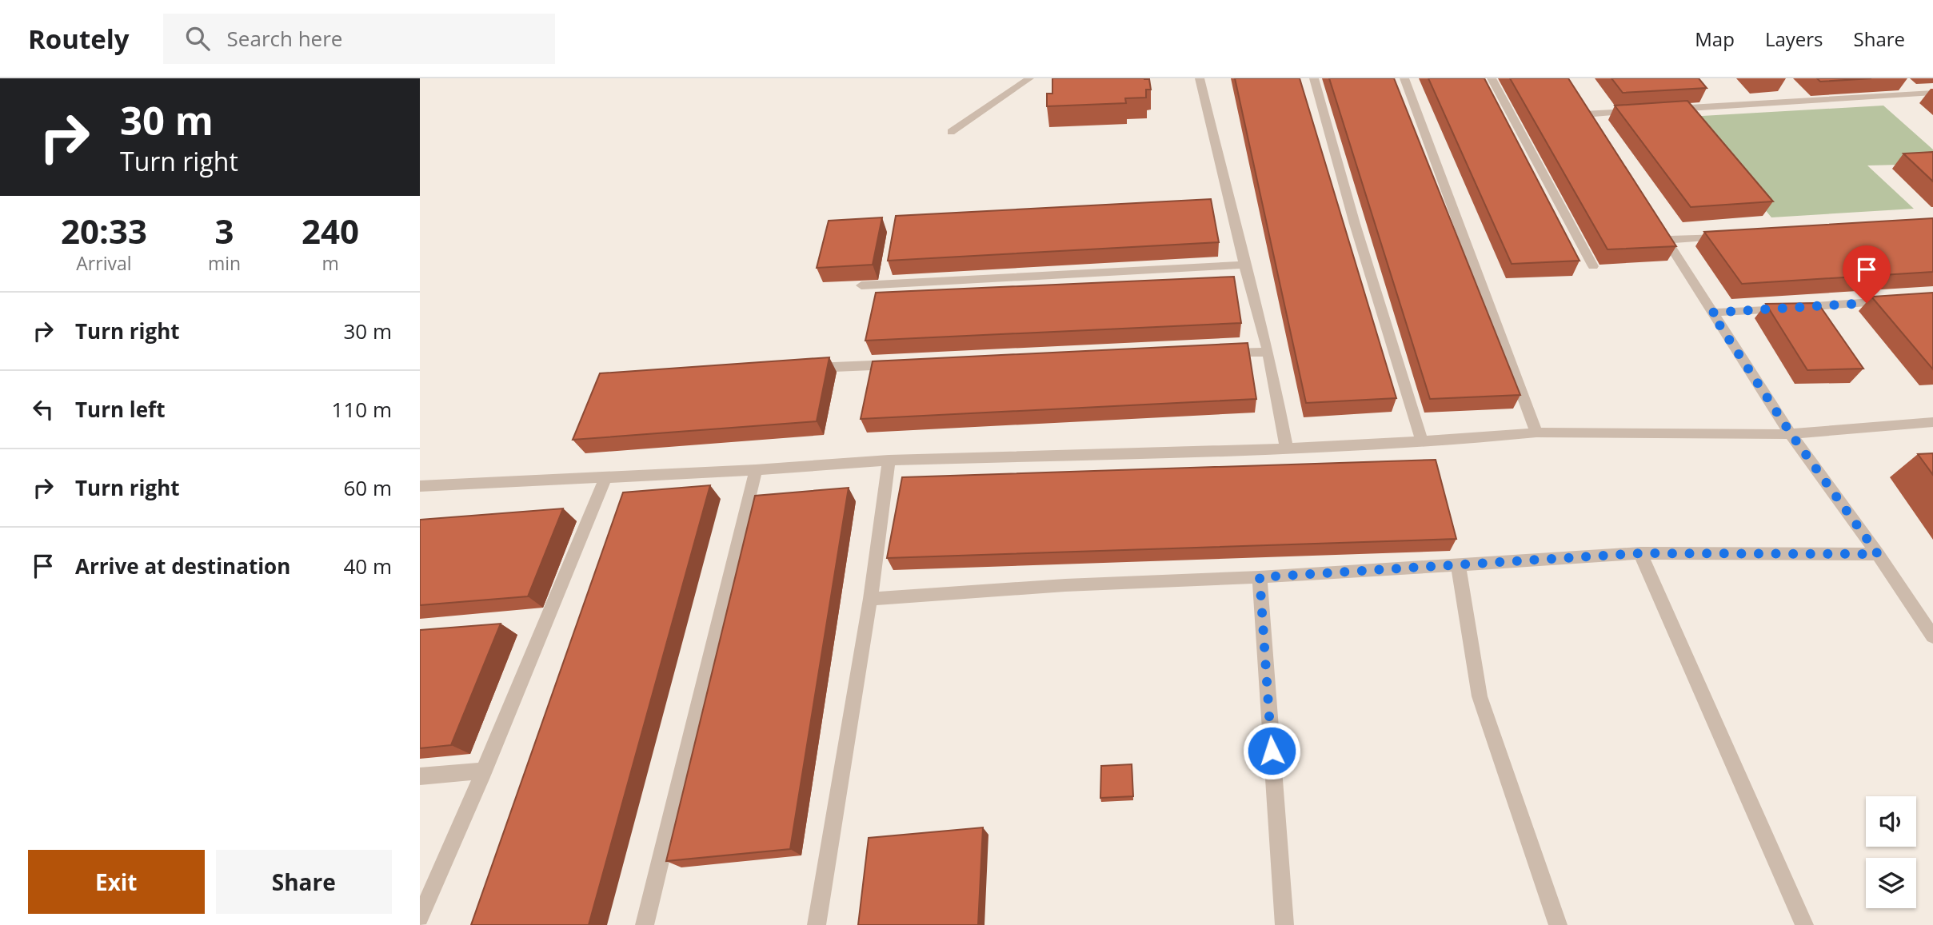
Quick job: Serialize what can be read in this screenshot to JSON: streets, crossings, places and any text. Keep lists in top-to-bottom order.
{
  "page": {
    "header": "Routely",
    "search": "Search here",
    "nav": ["Map", "Layers", "Share"],
    "turn": ["30 m", "Turn right"],
    "eta": [
      "20:33",
      "Arrival",
      "3",
      "min",
      "240",
      "m"
    ],
    "list": [
      {
        "name": "Turn right",
        "value": "30 m"
      },
      {
        "name": "Turn left",
        "value": "110 m"
      },
      {
        "name": "Turn right",
        "value": "60 m"
      },
      {
        "name": "Arrive at destination",
        "value": "40 m"
      }
    ],
    "buttons": ["Exit", "Share"]
  }
}
